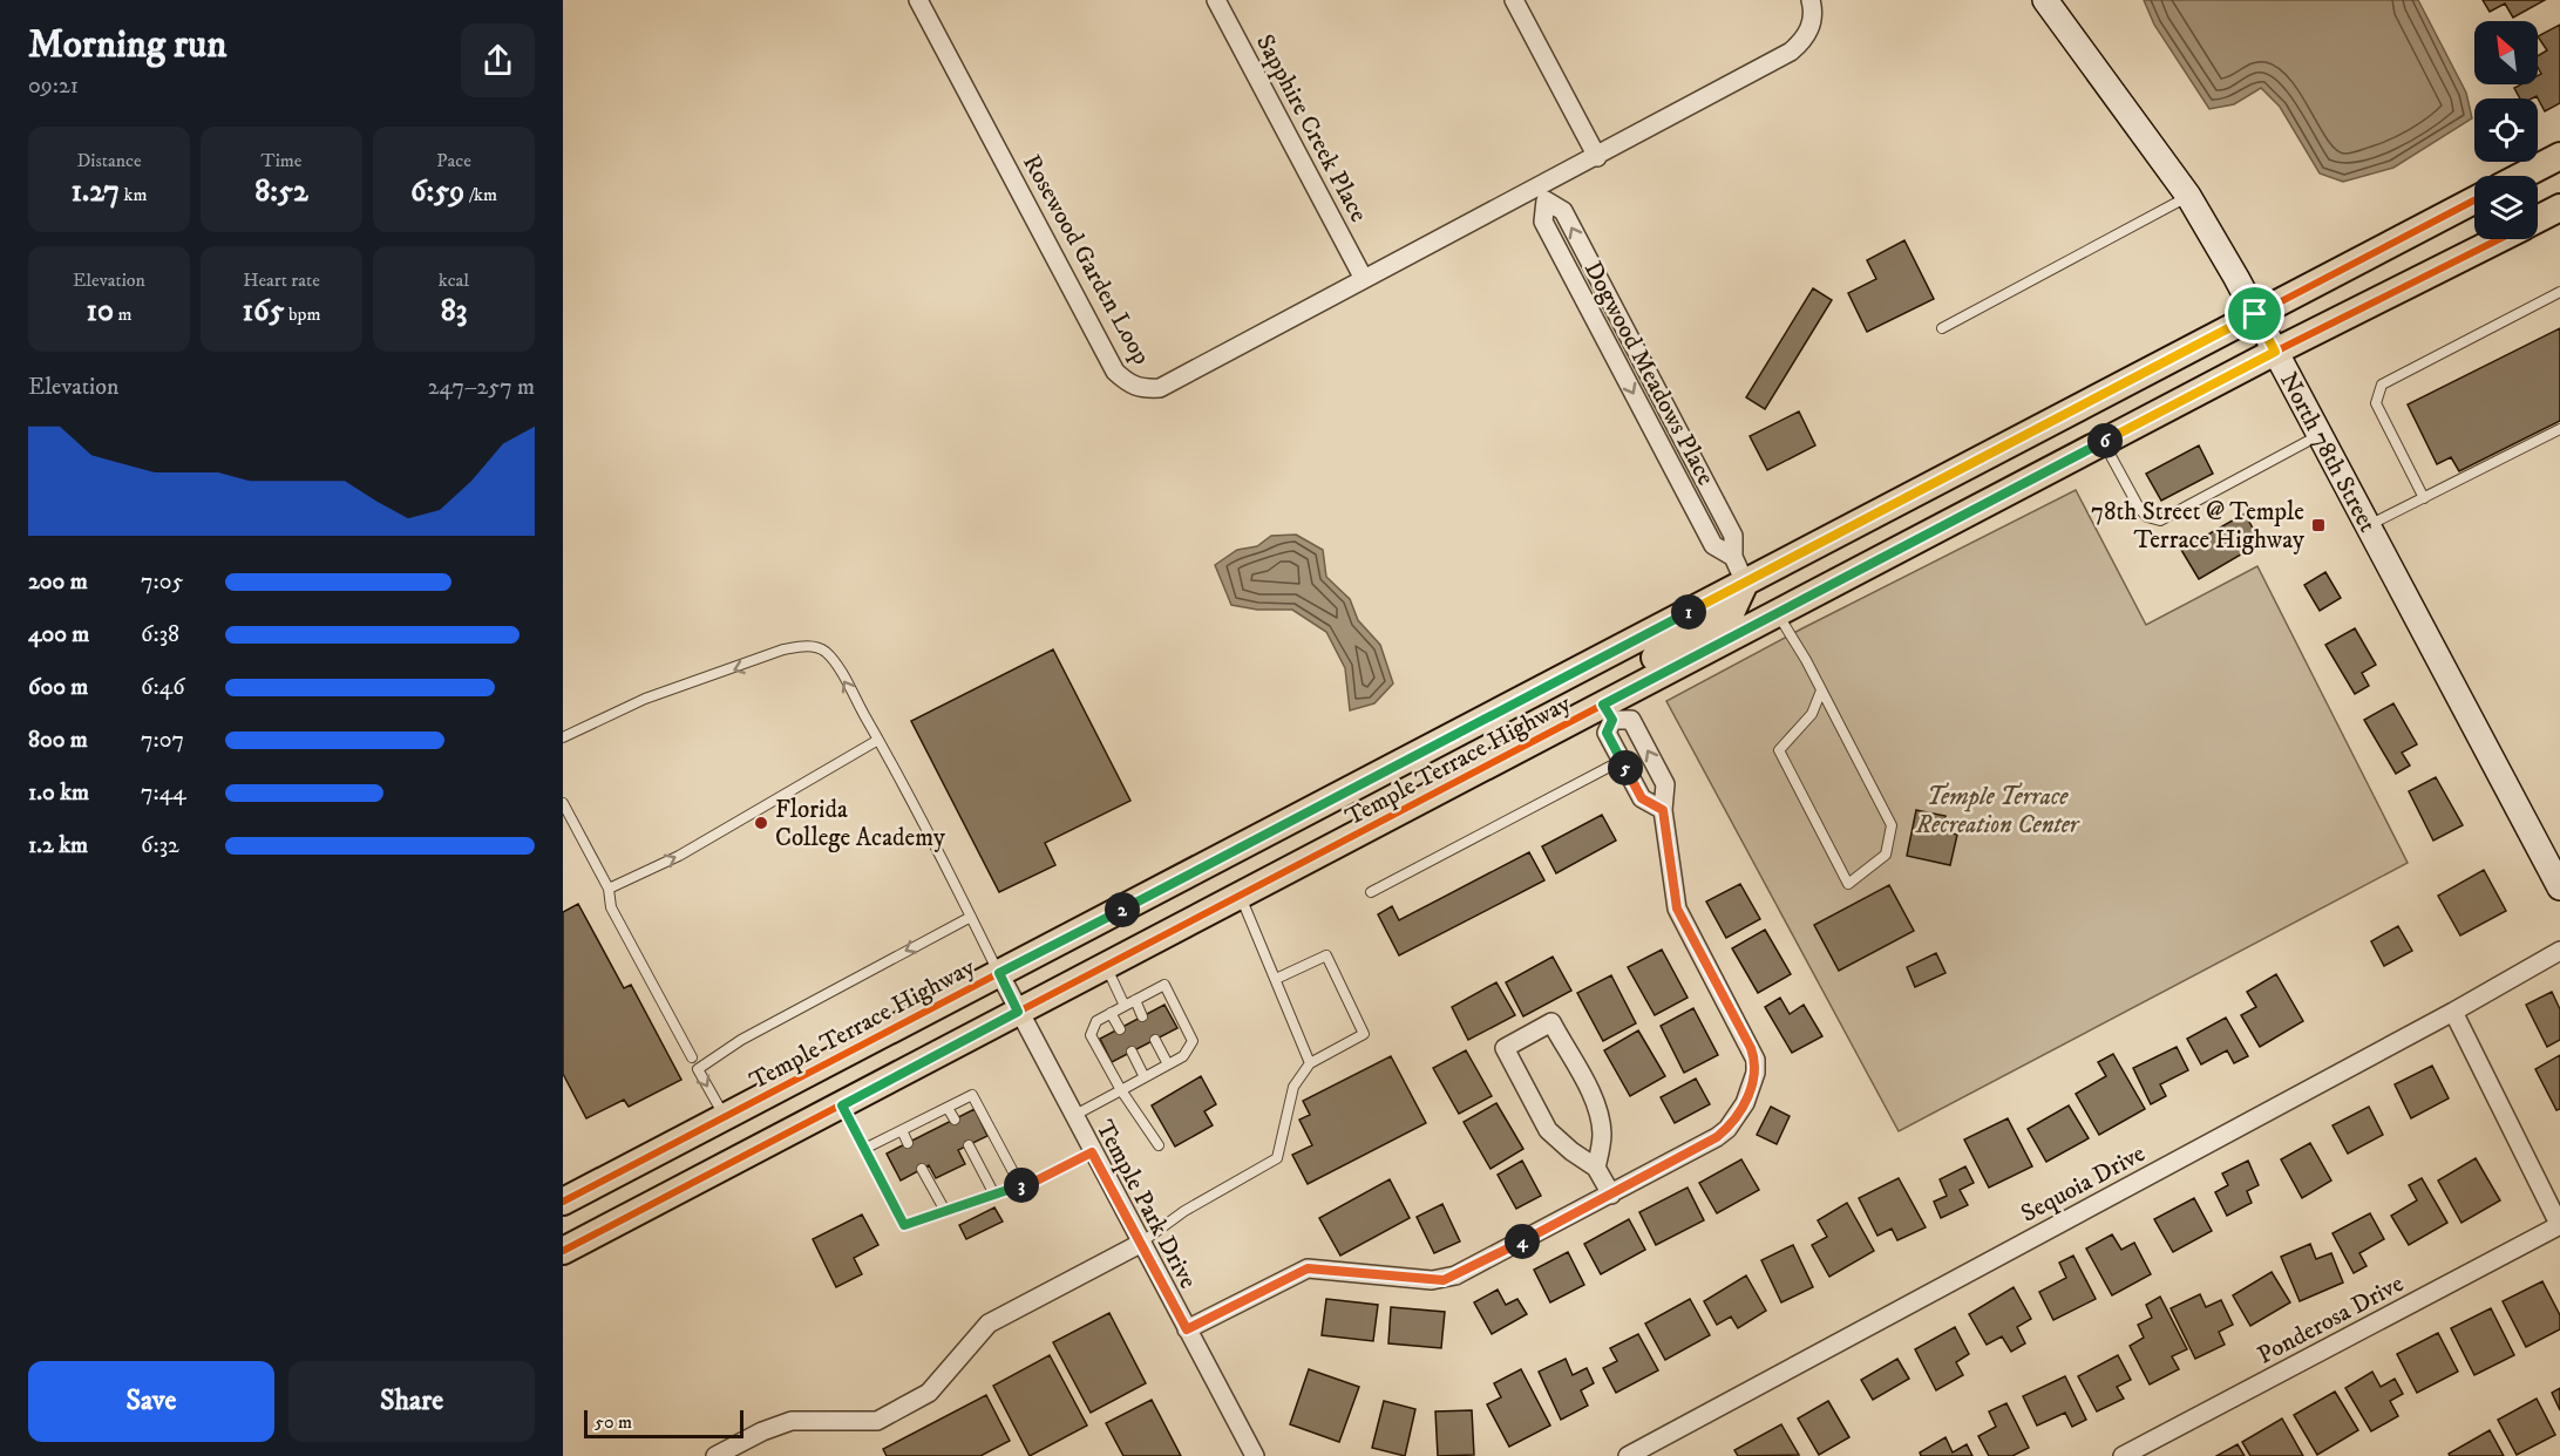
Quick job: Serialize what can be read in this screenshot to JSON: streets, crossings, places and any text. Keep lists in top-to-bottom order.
{
  "streets": {
    "main road": ["Temple Terrace Highway"],
    "street": [
      "Sapphire Creek Place",
      "Rosewood Garden Loop",
      "Dogwood Meadows Place",
      "North 78th Street",
      "Sequoia Drive",
      "Temple Park Drive",
      "Ponderosa Drive"
    ]
  },
  "crossings": [
    ["Sapphire Creek Place", "Rosewood Garden Loop"],
    ["Dogwood Meadows Place", "Temple Terrace Highway"],
    ["North 78th Street", "Temple Terrace Highway"],
    ["Temple Terrace Highway", "Temple Park Drive"]
  ],
  "parks": ["Temple Terrace Recreation Center"],
  "places": {
    "transit": ["78th Street @ Temple Terrace Highway"],
    "other": ["Florida College Academy"]
  },
  "scale_bar": "50 m",
  "north": "top left",
  "page": {
    "heading": ["Morning run", "09:21"],
    "stats": [
      ["Distance", "1.27 km"],
      ["Time", "8:52"],
      ["Pace", "6:59 /km"],
      ["Elevation", "10 m"],
      ["Heart rate", "165 bpm"],
      ["kcal", "83"]
    ],
    "chart": ["Elevation", "247–257 m"],
    "pins": [
      "6",
      "1",
      "5",
      "2",
      "3",
      "4"
    ],
    "list": [
      {
        "name": "200 m",
        "note": "7:05"
      },
      {
        "name": "400 m",
        "note": "6:38"
      },
      {
        "name": "600 m",
        "note": "6:46"
      },
      {
        "name": "800 m",
        "note": "7:07"
      },
      {
        "name": "1.0 km",
        "note": "7:44"
      },
      {
        "name": "1.2 km",
        "note": "6:32"
      }
    ],
    "buttons": ["Save", "Share"],
    "scale": "50 m"
  }
}
